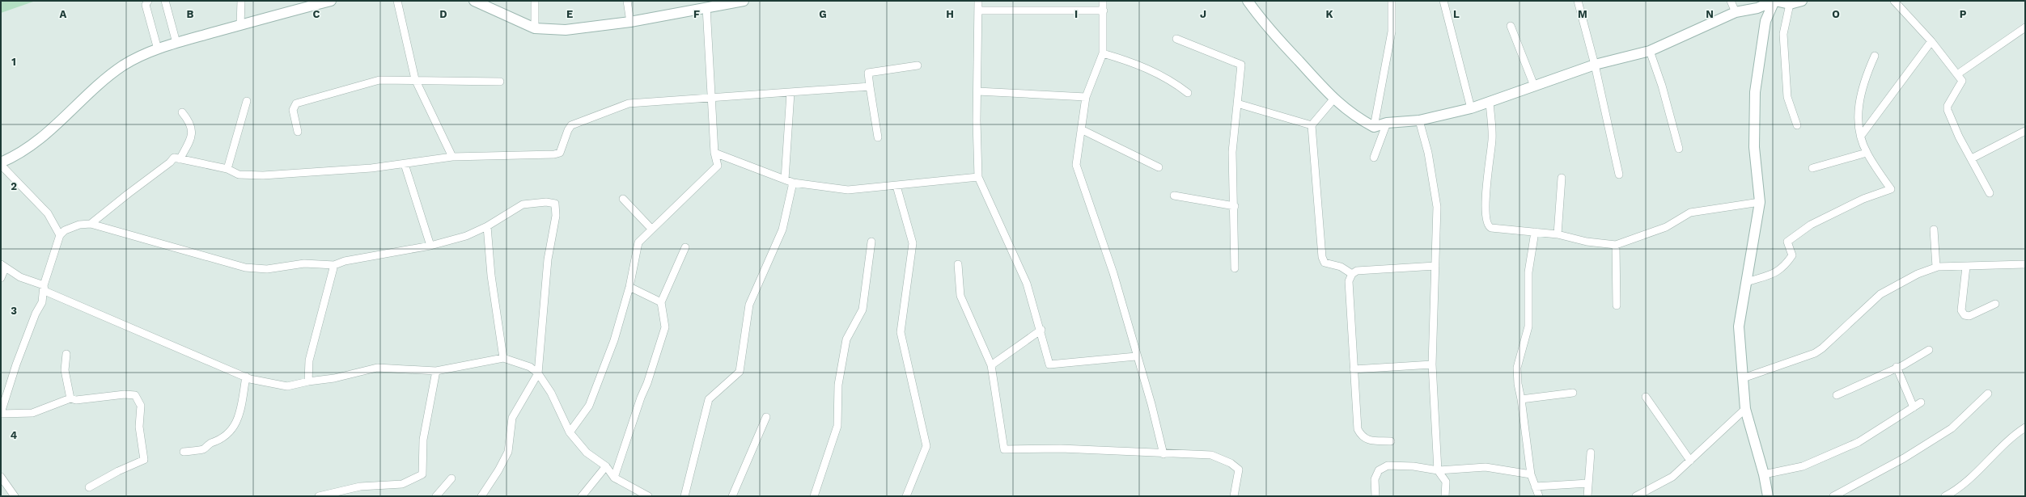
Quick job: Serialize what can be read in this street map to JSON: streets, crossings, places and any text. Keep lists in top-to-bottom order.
{
  "grid": {
    "columns": [
      "A",
      "B",
      "C",
      "D",
      "E",
      "F",
      "G",
      "H",
      "I",
      "J",
      "K",
      "L",
      "M",
      "N",
      "O",
      "P"
    ],
    "rows": [
      "1",
      "2",
      "3",
      "4"
    ]
  }
}
